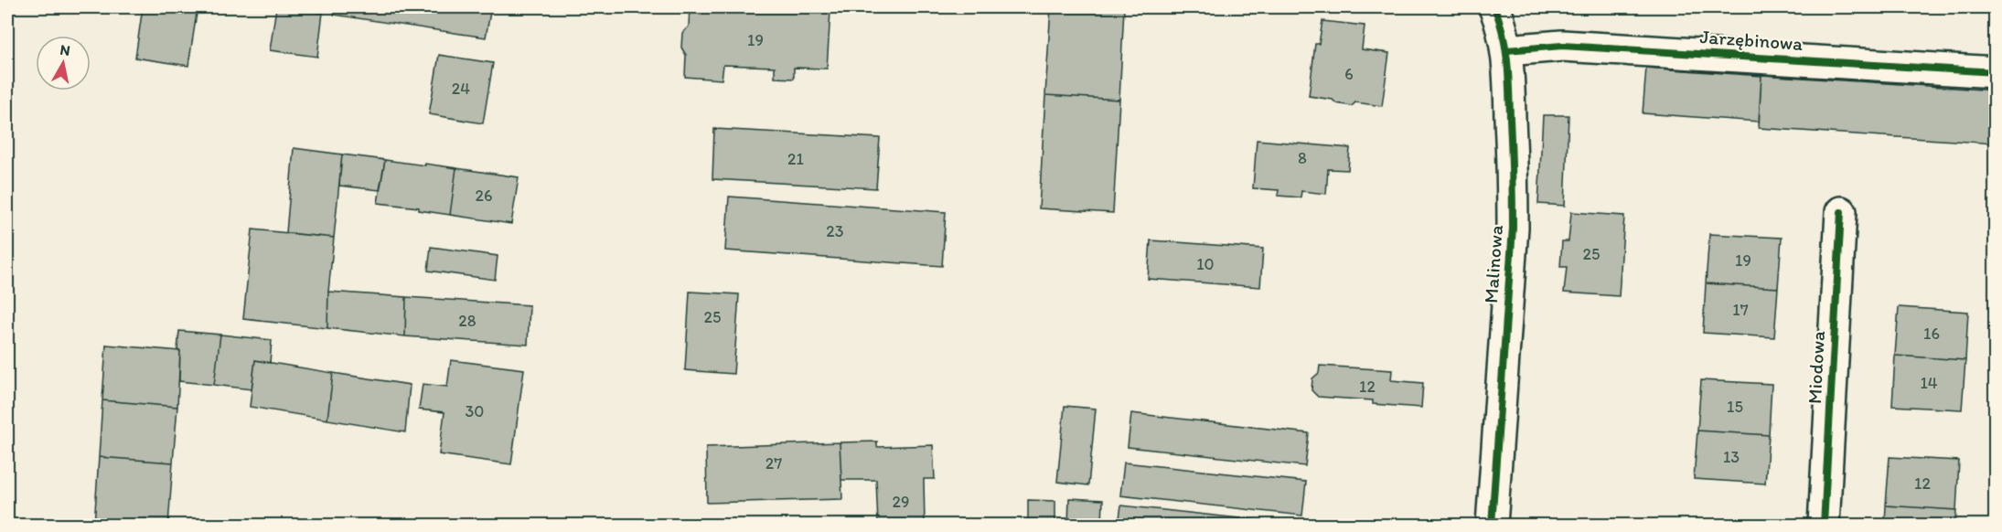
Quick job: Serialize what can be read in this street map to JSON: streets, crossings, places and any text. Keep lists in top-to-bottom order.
{
  "streets": {
    "street": ["Jarzębinowa", "Malinowa", "Miodowa"]
  },
  "crossings": [
    ["Jarzębinowa", "Malinowa"]
  ],
  "house_numbers": [
    "19",
    "6",
    "24",
    "8",
    "21",
    "26",
    "23",
    "25",
    "19",
    "10",
    "17",
    "25",
    "28",
    "16",
    "14",
    "12",
    "15",
    "30",
    "13",
    "27",
    "12",
    "29"
  ],
  "north": "top"
}
